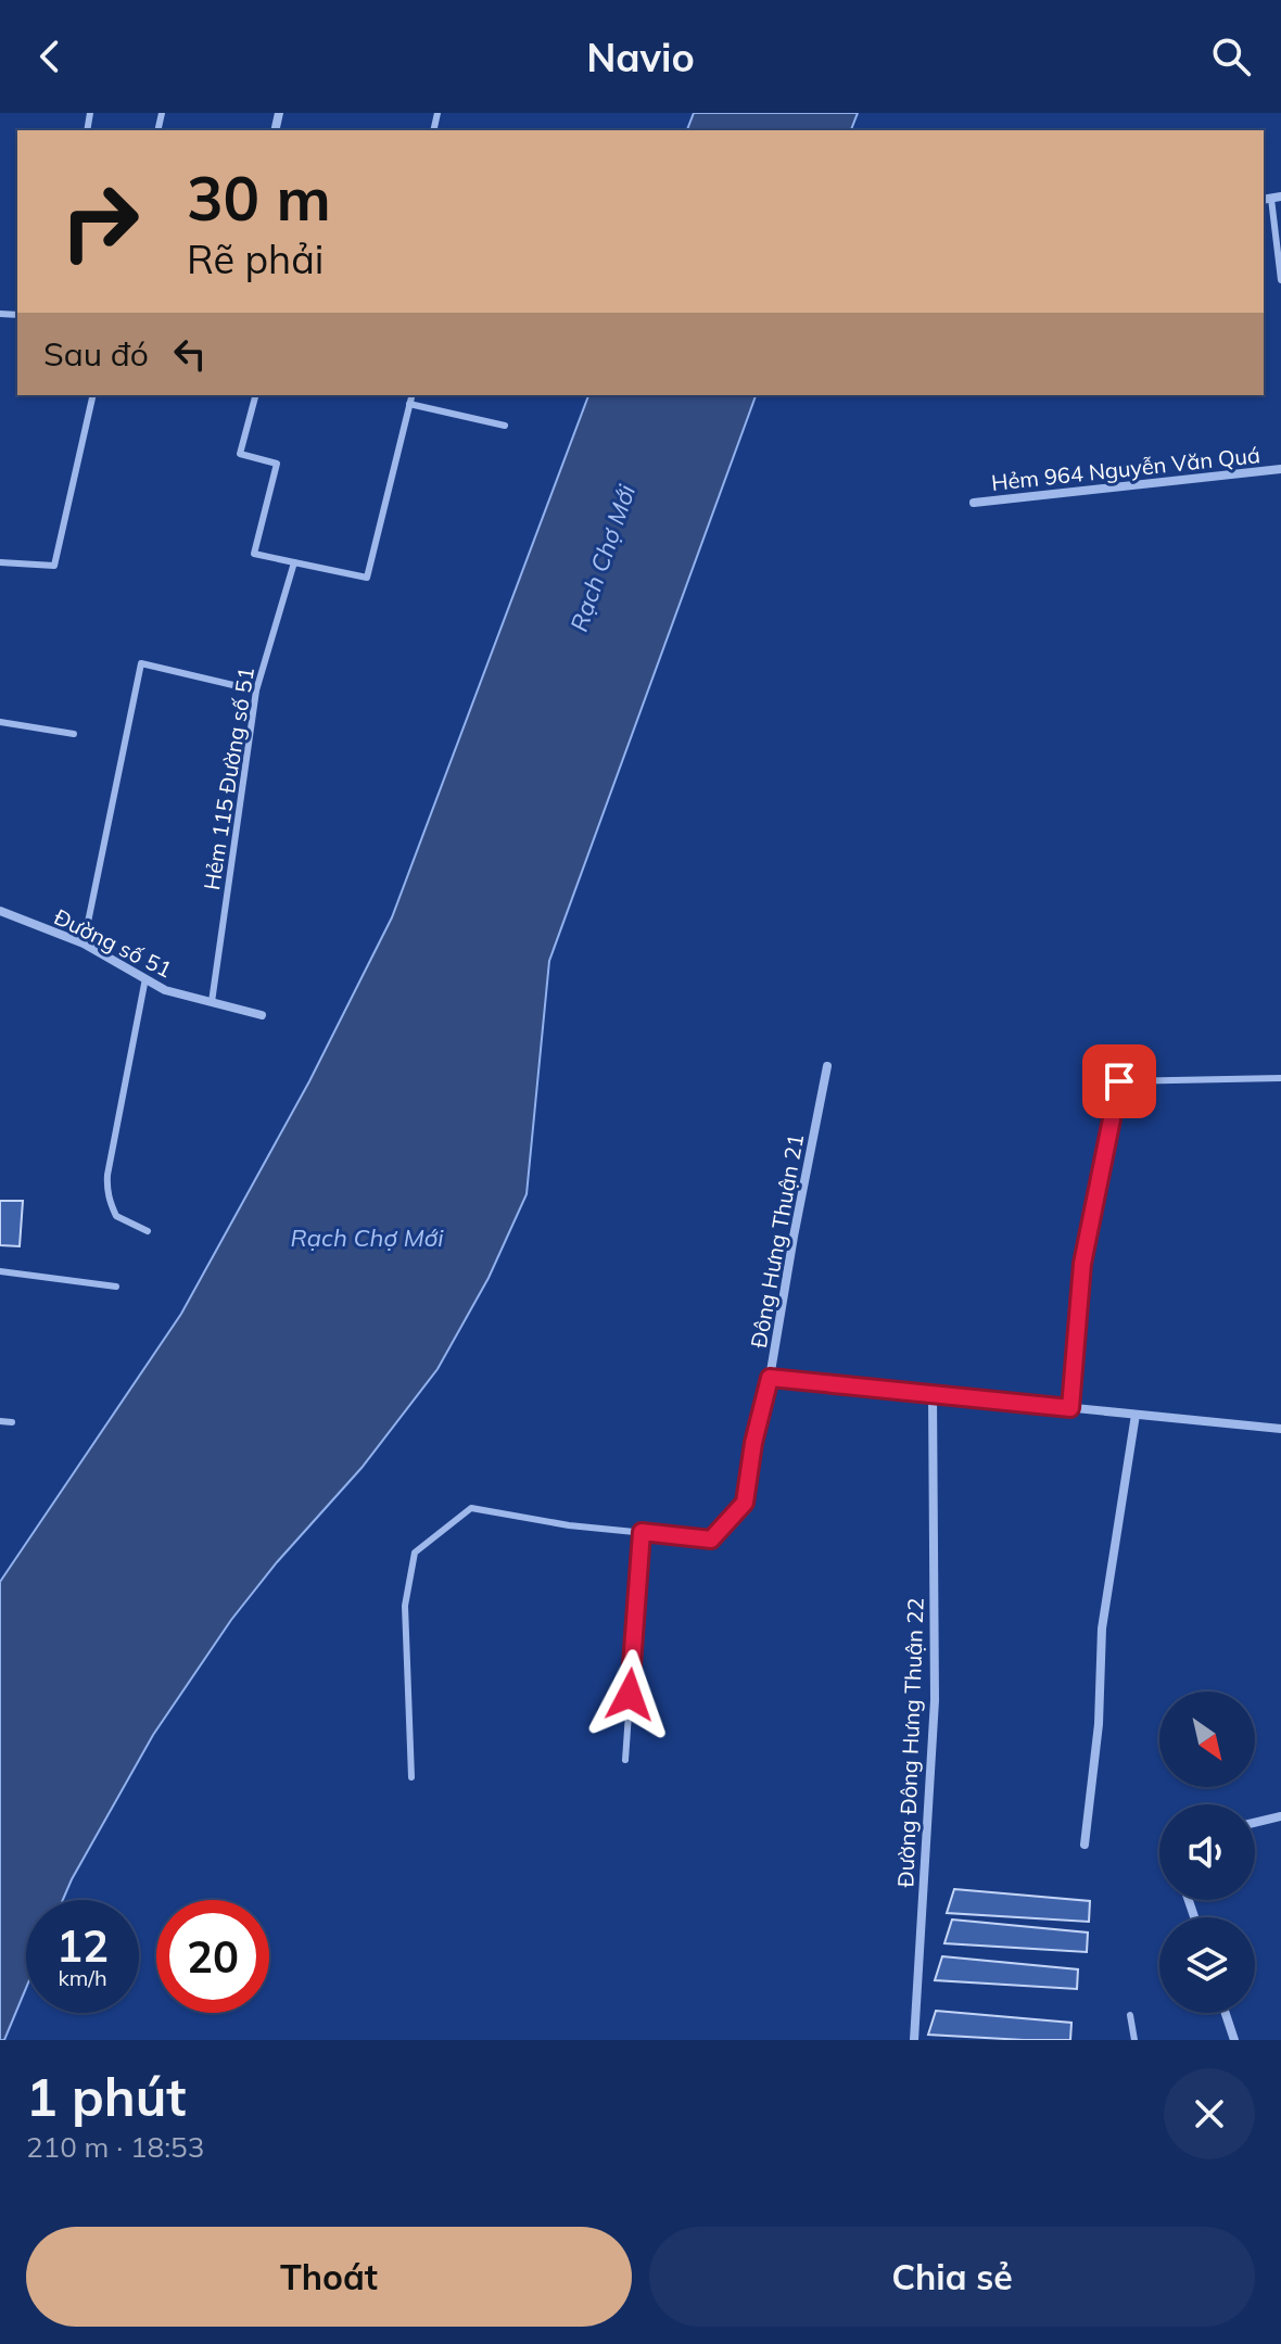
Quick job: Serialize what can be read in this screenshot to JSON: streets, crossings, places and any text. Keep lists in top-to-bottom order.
{
  "streets": {
    "street": [
      "Hẻm 964 Nguyễn Văn Quá",
      "Đường số 51",
      "Đông Hưng Thuận 21",
      "Đường Đông Hưng Thuận 22"
    ],
    "lane": ["Hẻm 115 Đường số 51"]
  },
  "crossings": [
    ["Hẻm 115 Đường số 51", "Đường số 51"],
    ["Đông Hưng Thuận 21", "Đường Đông Hưng Thuận 22"]
  ],
  "water": ["Rạch Chợ Mới"],
  "north": "bottom right",
  "page": {
    "header": "Navio",
    "turn": ["30 m", "Rẽ phải"],
    "then": "Sau đó",
    "speed": "12 km/h",
    "limit": "20",
    "heading": ["1 phút", "210 m · 18:53"],
    "buttons": ["Thoát", "Chia sẻ"]
  }
}
